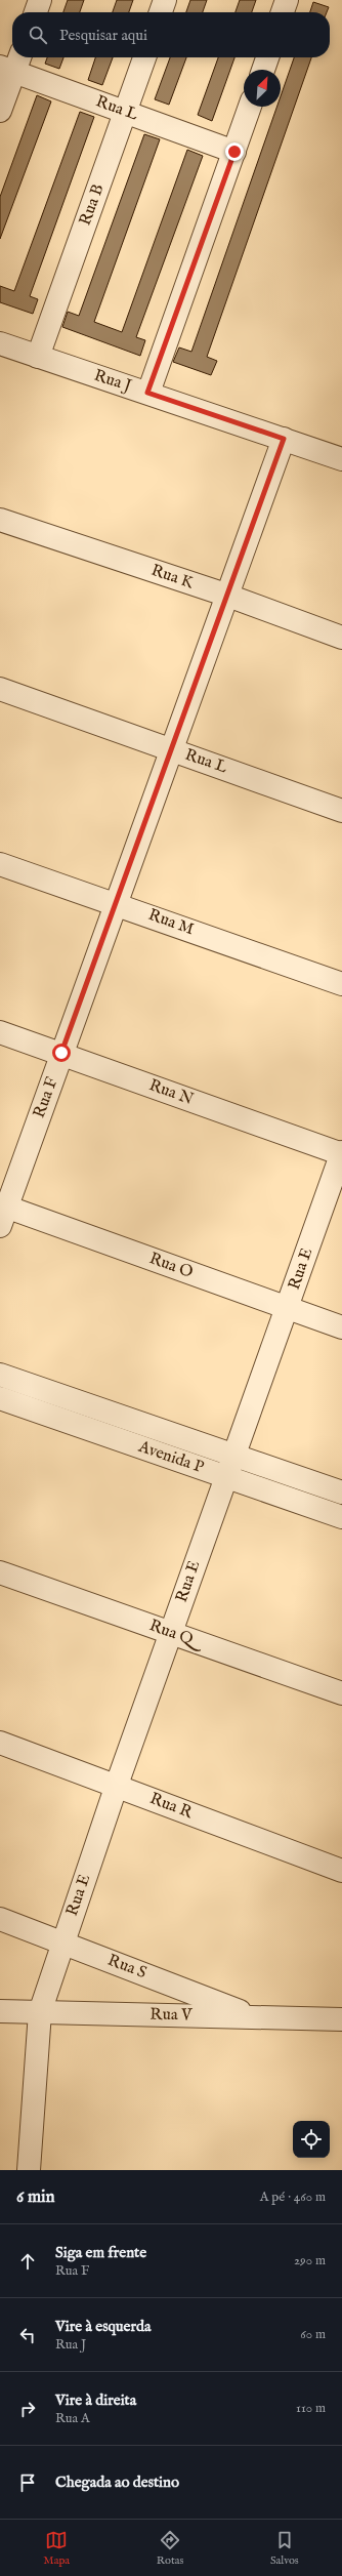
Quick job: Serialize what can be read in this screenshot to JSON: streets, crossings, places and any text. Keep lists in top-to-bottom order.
{
  "streets": {
    "street": [
      "Rua L",
      "Rua B",
      "Rua J",
      "Rua K",
      "Rua M",
      "Rua N",
      "Rua F",
      "Rua O",
      "Rua E",
      "Avenida P",
      "Rua Q",
      "Rua R",
      "Rua S",
      "Rua V"
    ]
  },
  "crossings": [
    ["Rua L", "Rua B"],
    ["Rua L", "Rua F"],
    ["Rua B", "Rua J"],
    ["Rua J", "Rua F"],
    ["Rua K", "Rua F"],
    ["Rua M", "Rua F"],
    ["Rua N", "Rua F"],
    ["Rua N", "Rua E"],
    ["Rua F", "Rua O"],
    ["Rua O", "Rua E"],
    ["Rua E", "Avenida P"],
    ["Rua E", "Rua Q"],
    ["Rua E", "Rua R"],
    ["Rua E", "Rua S"],
    ["Rua E", "Rua V"],
    ["Rua S", "Rua V"]
  ],
  "north": "top right",
  "page": {
    "search": "Pesquisar aqui",
    "heading": ["6 min", "A pé · 460 m"],
    "list": [
      ["Siga em frente", "Rua F", "290 m"],
      ["Vire à esquerda", "Rua J", "60 m"],
      ["Vire à direita", "Rua A", "110 m"],
      "Chegada ao destino"
    ],
    "nav": ["Mapa", "Rotas", "Salvos"]
  }
}
